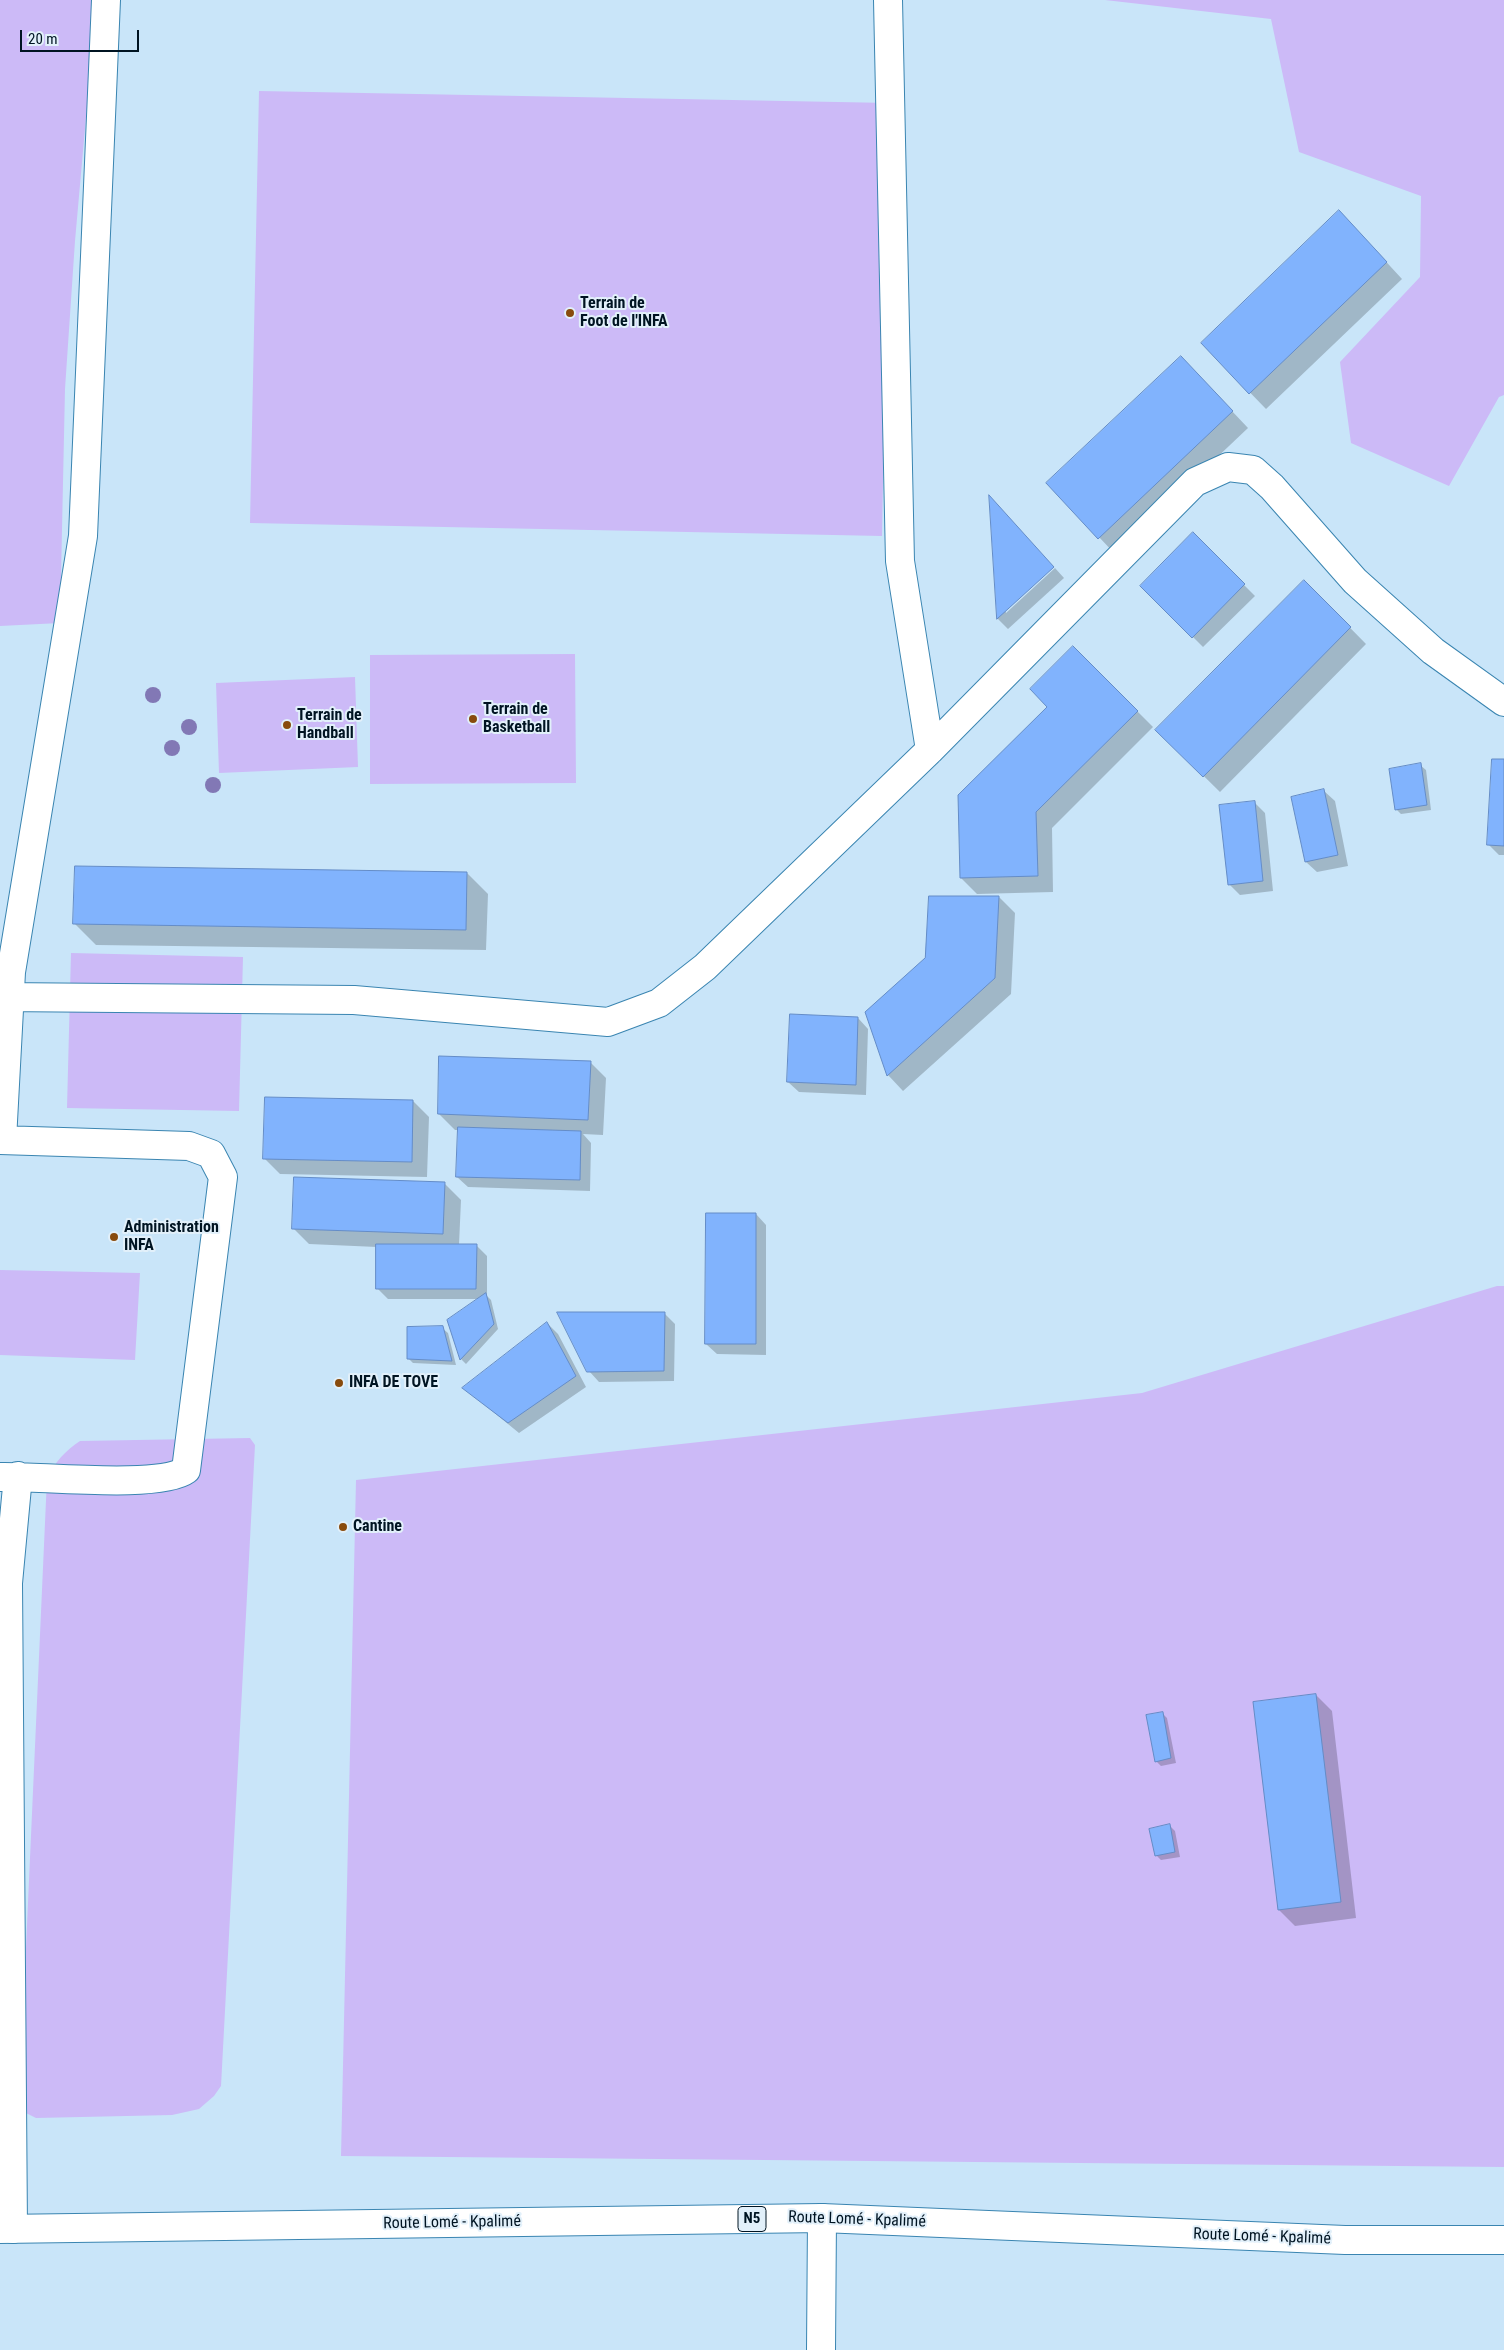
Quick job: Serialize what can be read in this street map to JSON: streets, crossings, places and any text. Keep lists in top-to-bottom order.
{
  "streets": {
    "main road": ["N5", "Route Lomé - Kpalimé"]
  },
  "places": [
    "Terrain de Foot de l'INFA",
    "Terrain de Basketball",
    "Terrain de Handball",
    "Administration INFA",
    "INFA DE TOVE",
    "Cantine"
  ],
  "scale_bar": "20 m"
}
